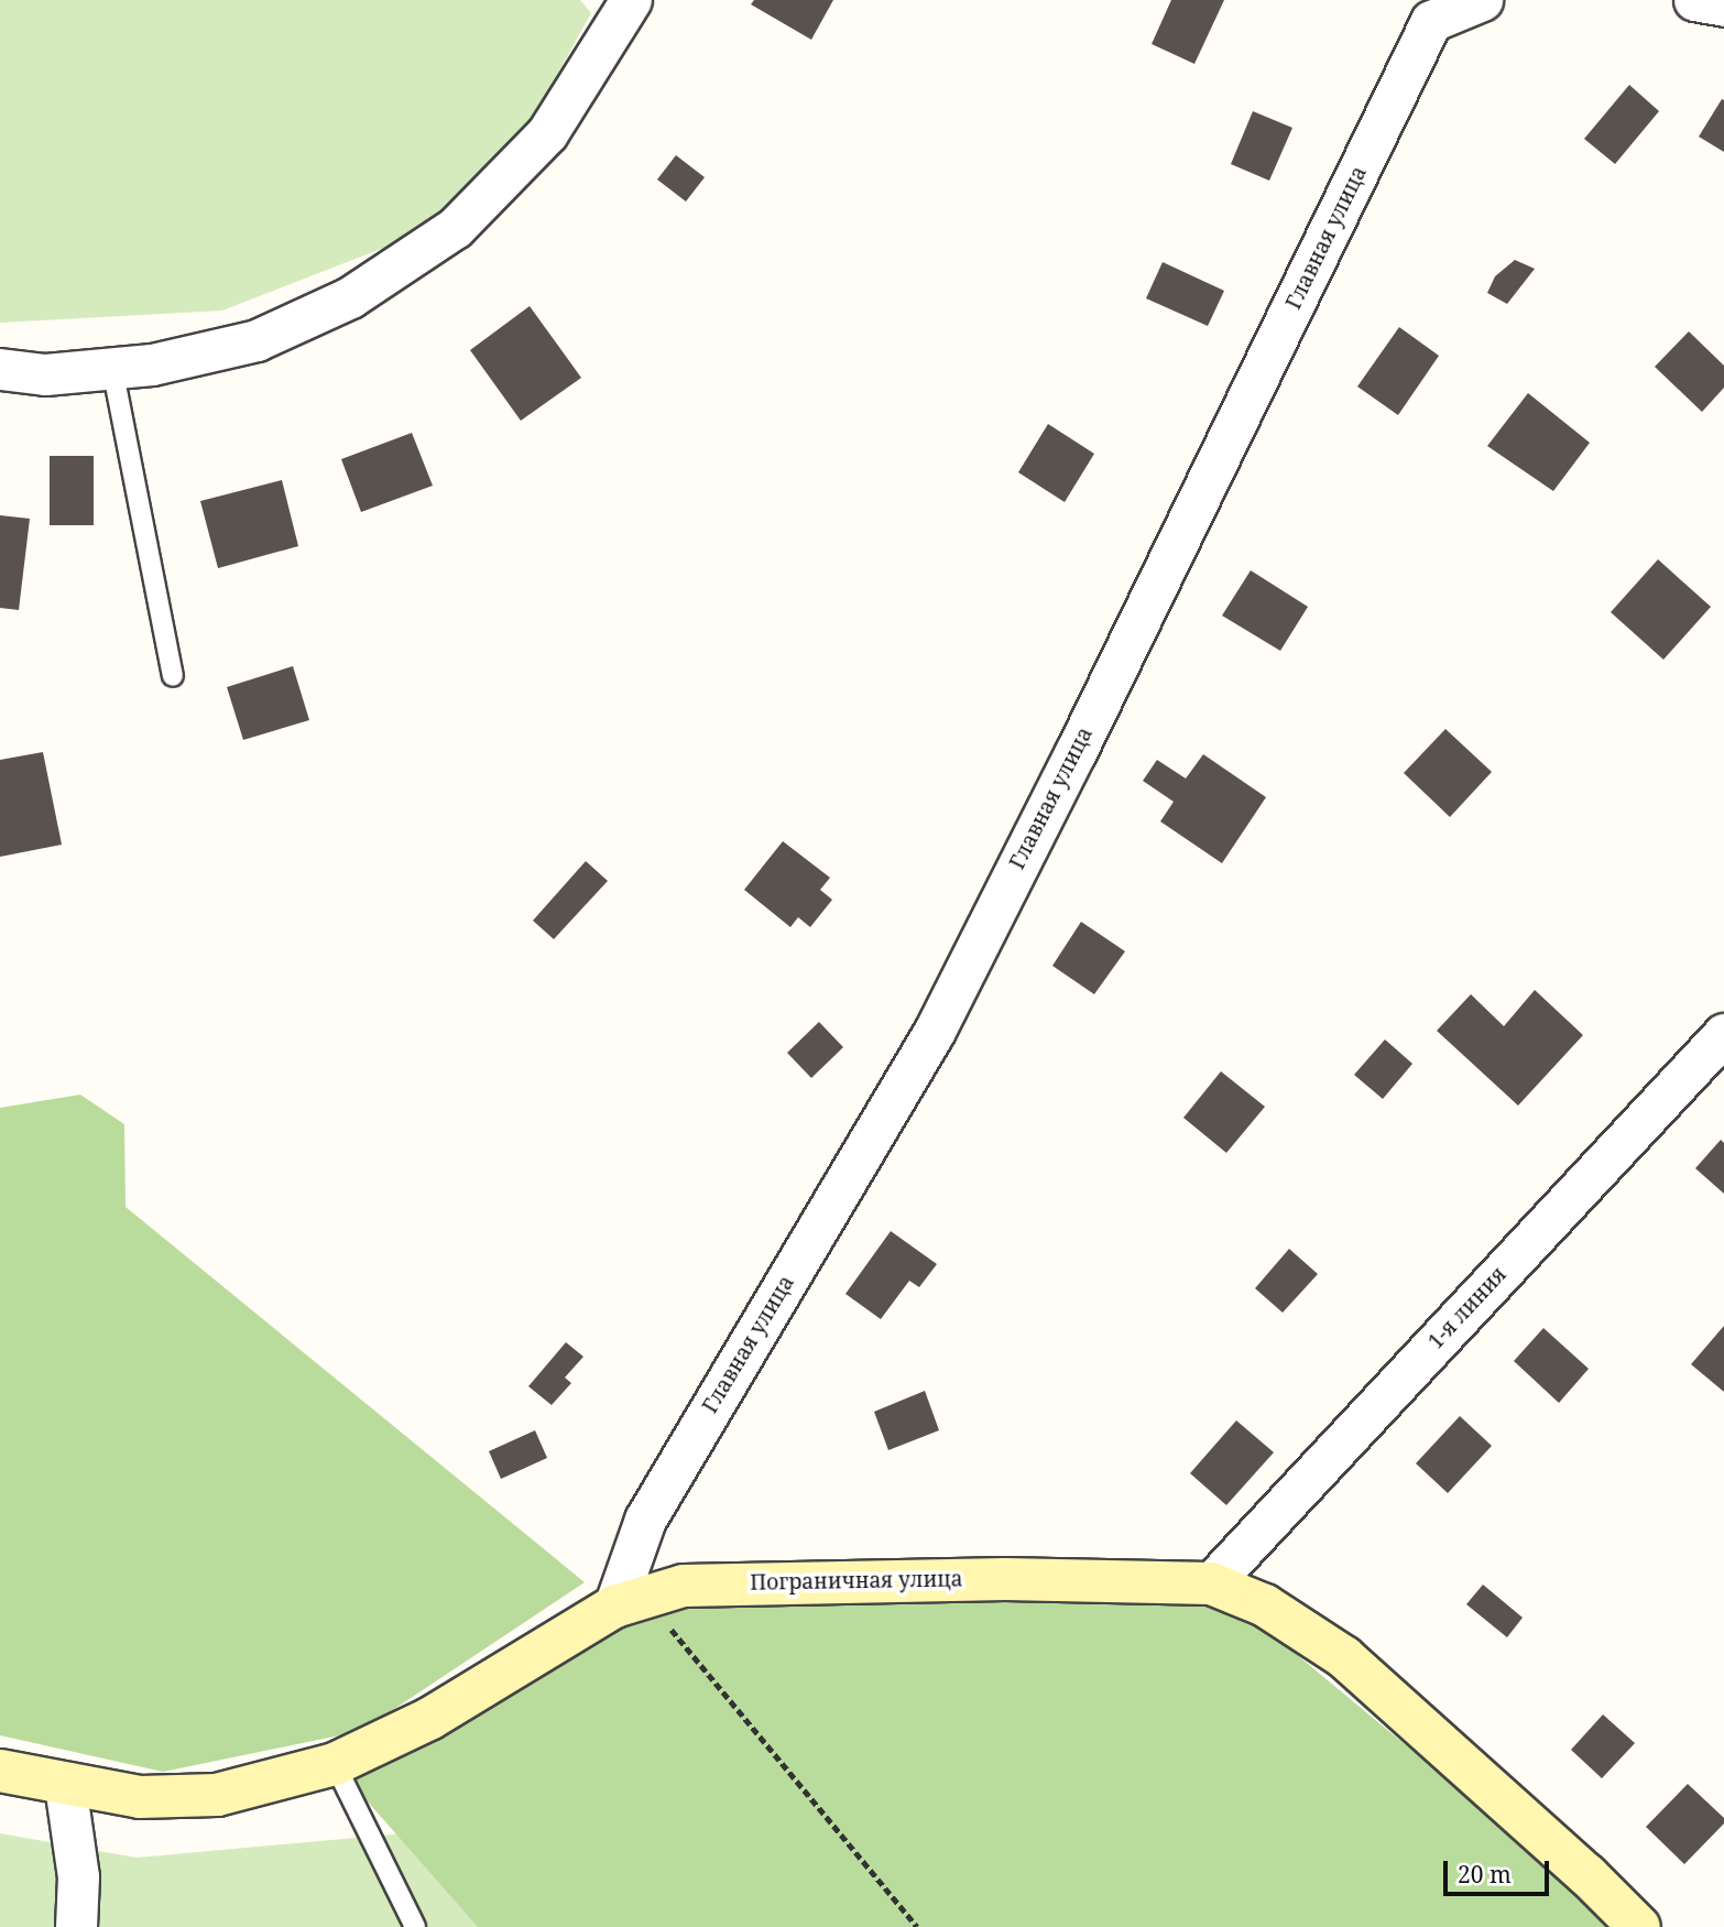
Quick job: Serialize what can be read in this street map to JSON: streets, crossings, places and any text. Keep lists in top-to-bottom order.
{
  "streets": {
    "street": ["Главная улица", "1-я линия", "Пограничная улица"]
  },
  "crossings": [
    ["Главная улица", "Пограничная улица"],
    ["1-я линия", "Пограничная улица"]
  ],
  "scale_bar": "20 m"
}
